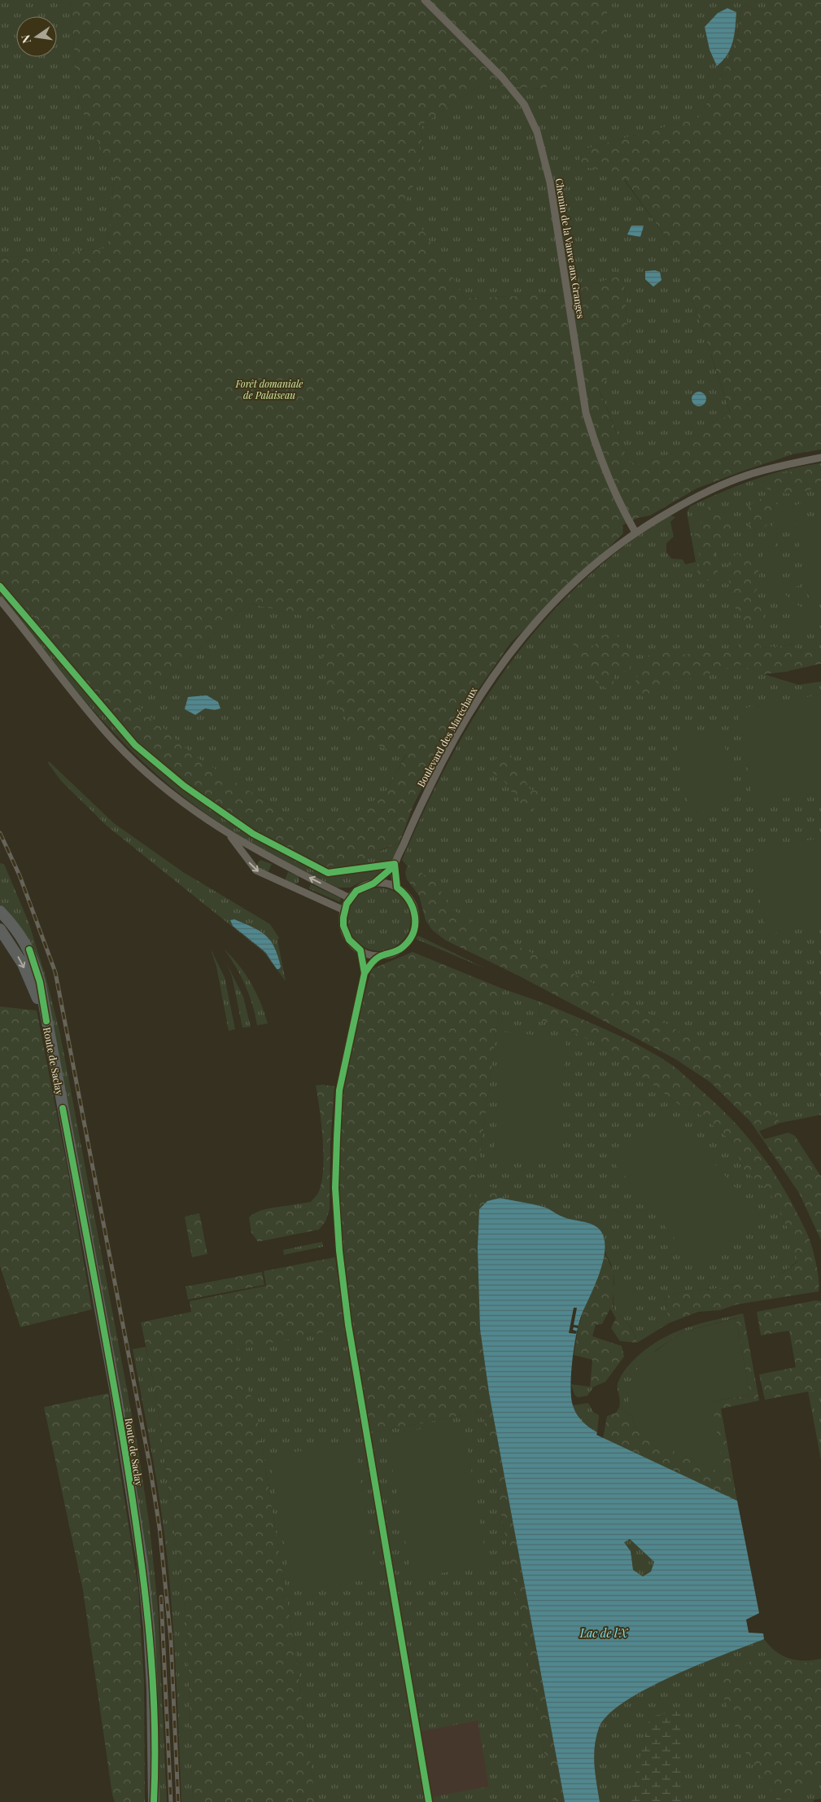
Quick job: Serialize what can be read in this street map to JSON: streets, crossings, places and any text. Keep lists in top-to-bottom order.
{
  "streets": {
    "main road": ["Route de Saclay"],
    "street": ["Chemin de la Vauve aux Granges", "Boulevard des Maréchaux"]
  },
  "crossings": [
    ["Chemin de la Vauve aux Granges", "Boulevard des Maréchaux"]
  ],
  "water": ["Lac de l'X"],
  "parks": ["Forêt domaniale de Palaiseau"],
  "north": "left"
}
